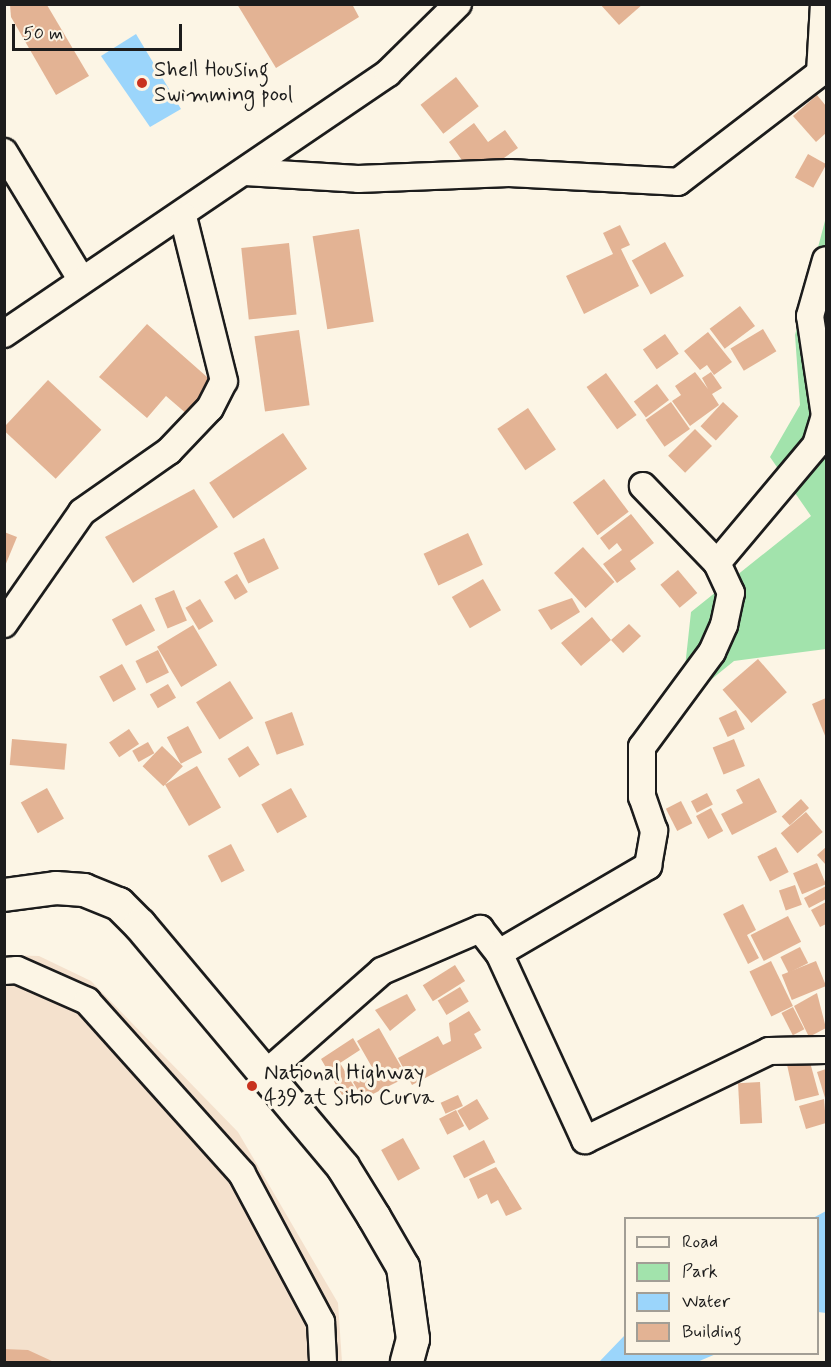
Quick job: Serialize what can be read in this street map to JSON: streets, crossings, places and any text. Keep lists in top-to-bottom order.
{
  "places": ["Shell Housing Swimming pool", "National Highway 439 at Sitio Curva"],
  "legend": [
    "Road",
    "Park",
    "Water",
    "Building"
  ],
  "scale_bar": "50 m"
}
